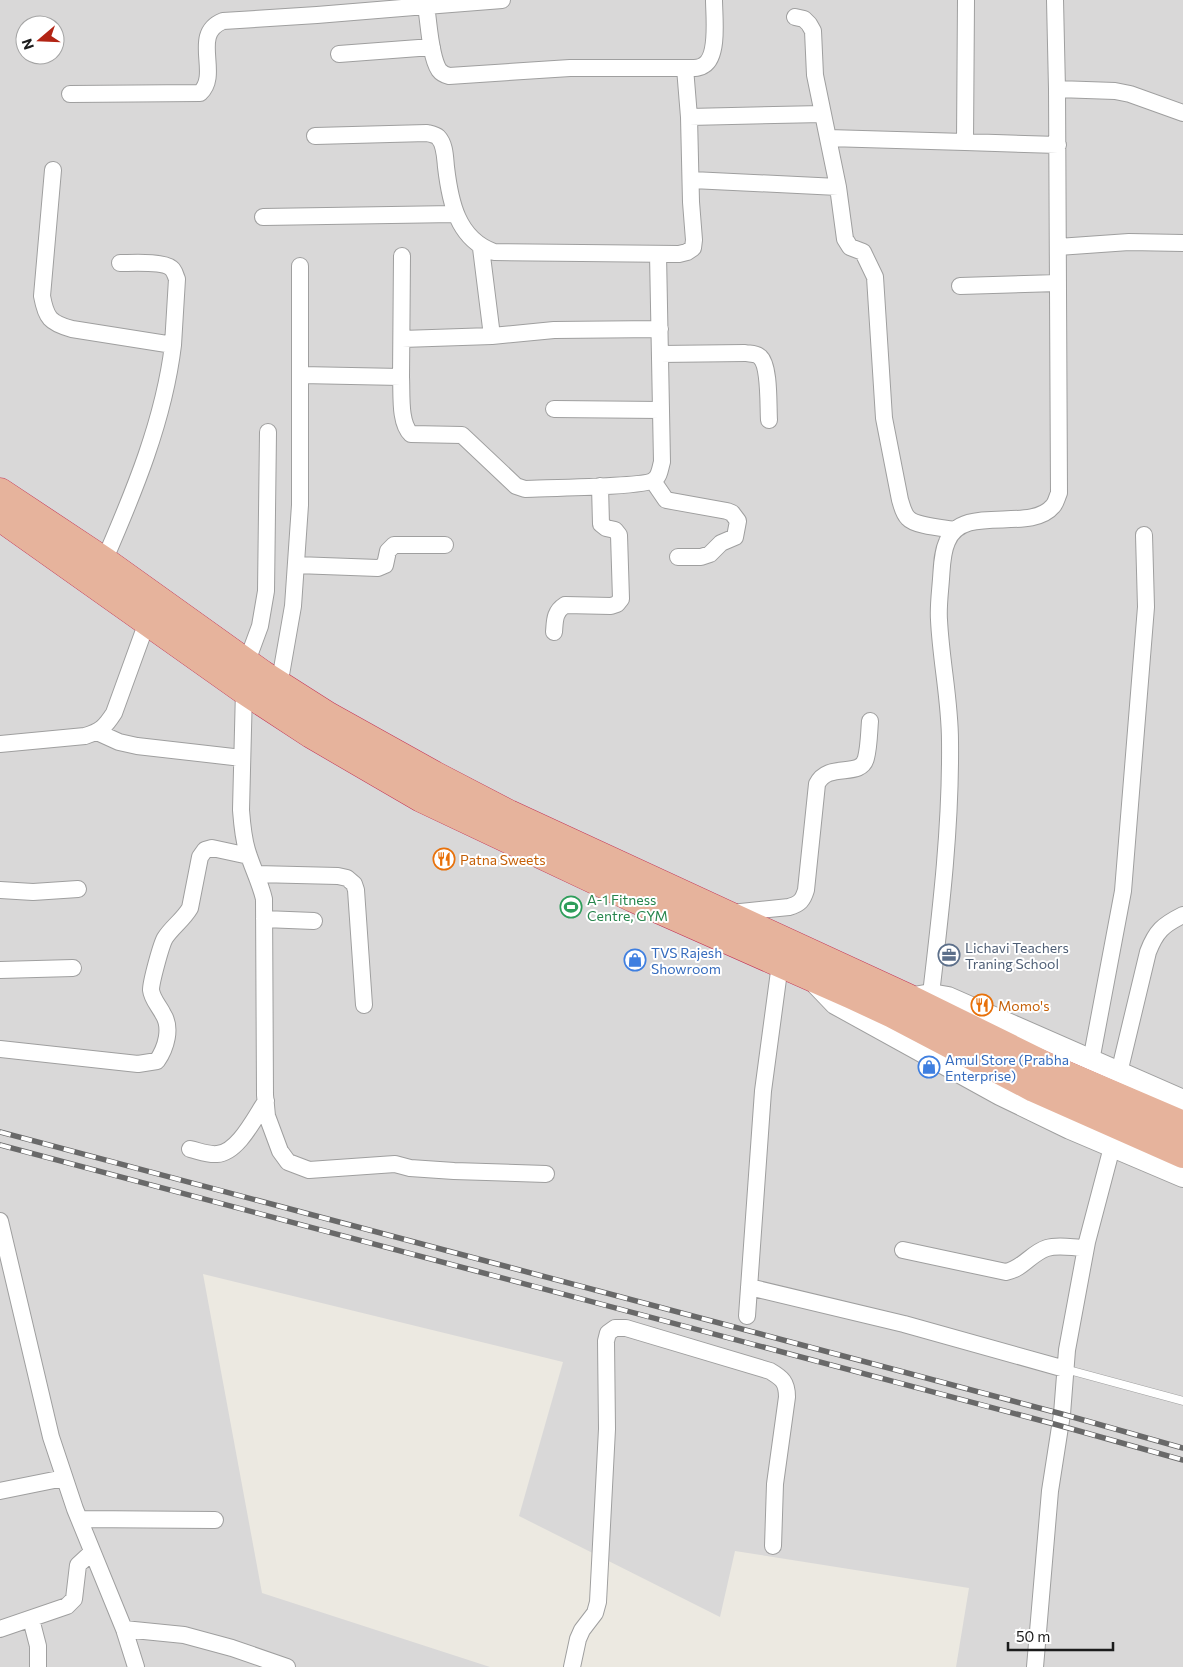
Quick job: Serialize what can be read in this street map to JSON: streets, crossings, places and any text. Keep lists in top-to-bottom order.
{
  "places": {
    "restaurant": ["Patna Sweets", "Momo's"],
    "sports": ["A-1 Fitness Centre, GYM"],
    "office": ["Lichavi Teachers Traning School"],
    "shop": ["TVS Rajesh Showroom", "Amul Store (Prabha Enterprise)"]
  },
  "scale_bar": "50 m",
  "north": "left"
}
